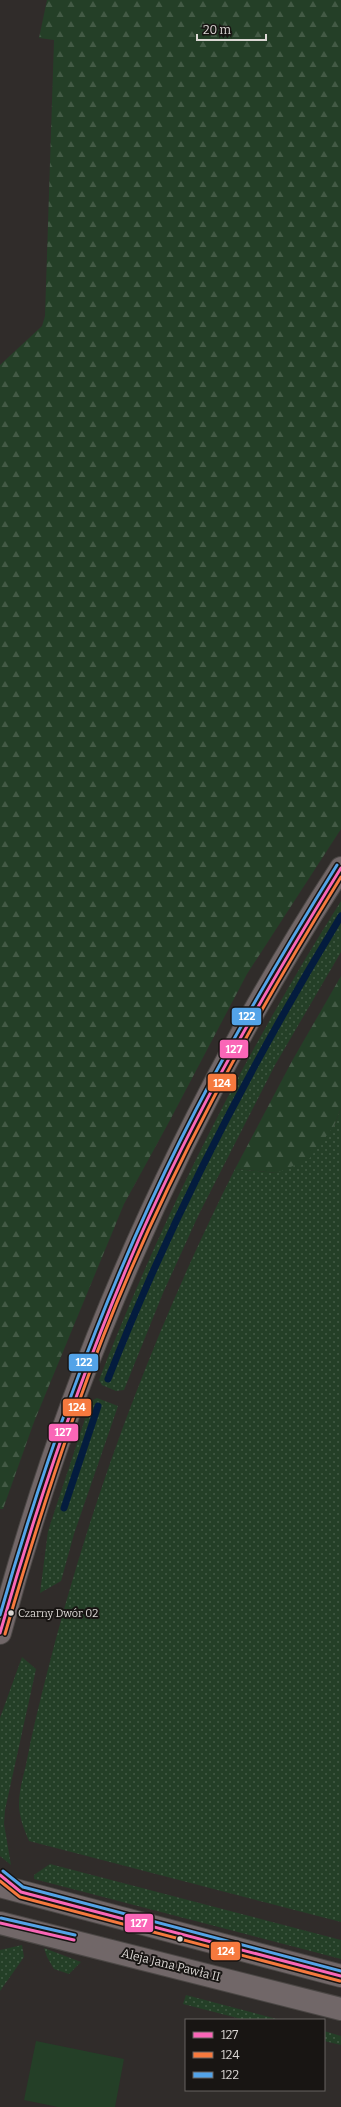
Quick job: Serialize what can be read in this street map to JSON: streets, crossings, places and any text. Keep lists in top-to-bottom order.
{
  "streets": {
    "main road": ["Aleja Jana Pawła II"]
  },
  "places": ["Czarny Dwór 02"],
  "lines": ["transit line 122", "transit line 127", "transit line 124"],
  "legend": ["127", "124", "122"],
  "scale_bar": "20 m"
}
